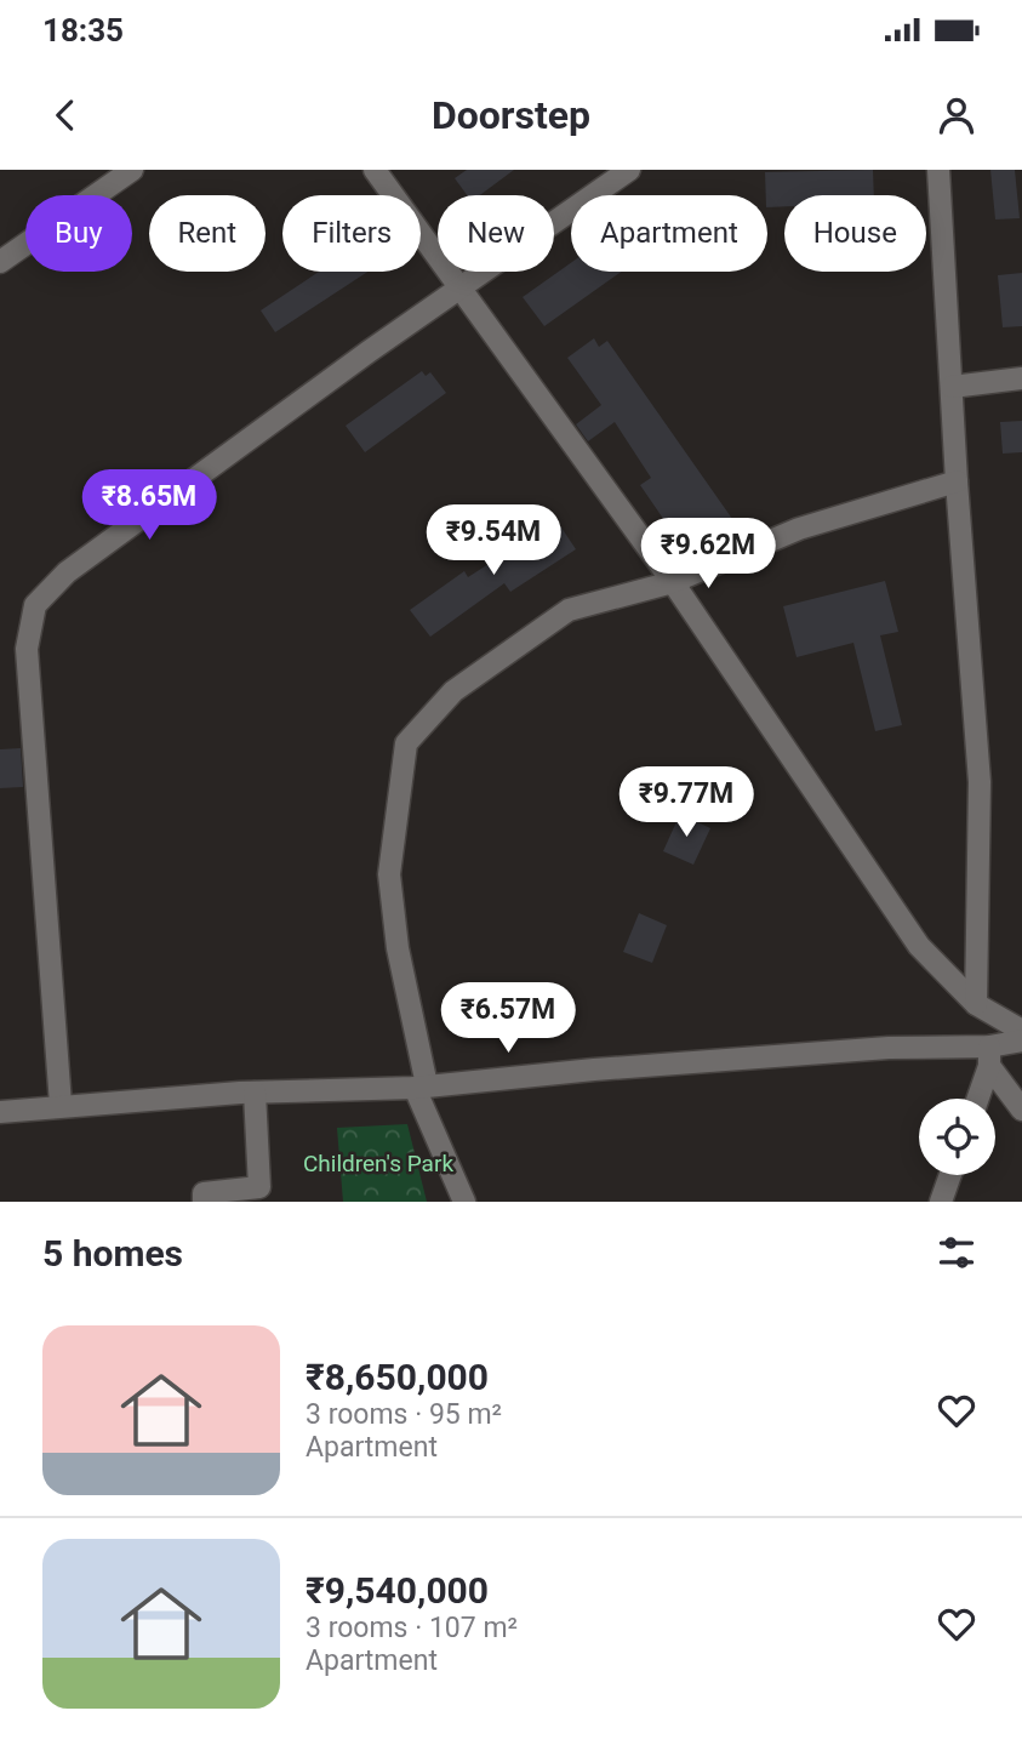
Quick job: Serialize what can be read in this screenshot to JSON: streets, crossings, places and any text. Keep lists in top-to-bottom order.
{
  "parks": ["Children's Park"],
  "page": {
    "status": "18:35",
    "header": "Doorstep",
    "chip": [
      "Buy",
      "Rent",
      "Filters",
      "New",
      "Apartment",
      "House"
    ],
    "price": [
      "₹8.65M",
      "₹9.54M",
      "₹9.62M",
      "₹9.77M",
      "₹6.57M"
    ],
    "heading": "5 homes",
    "list": [
      {
        "name": "₹8,650,000",
        "note": "3 rooms · 95 m² · Apartment"
      },
      {
        "name": "₹9,540,000",
        "note": "3 rooms · 107 m² · Apartment"
      }
    ]
  }
}
